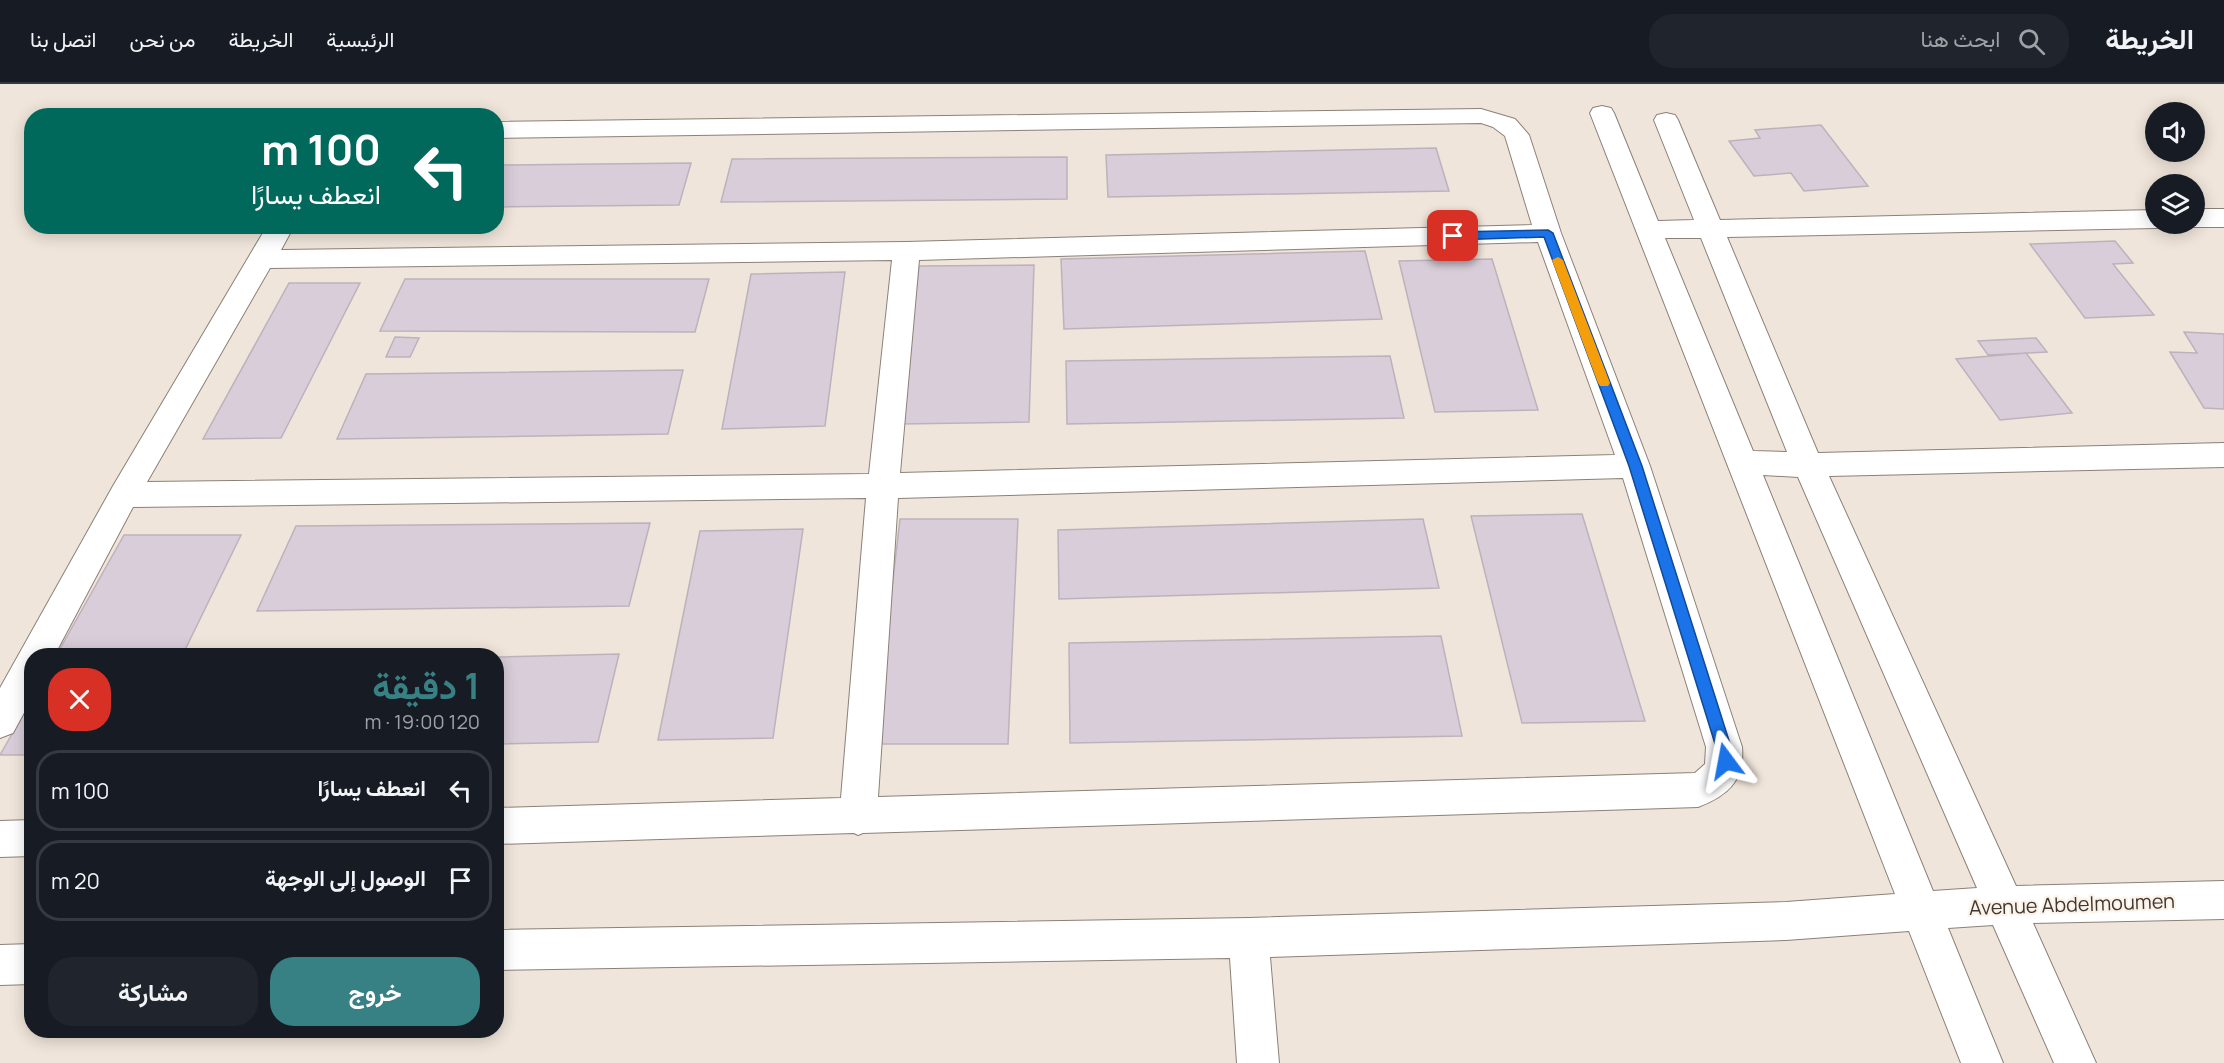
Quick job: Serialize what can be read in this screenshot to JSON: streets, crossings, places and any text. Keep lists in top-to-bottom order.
{
  "streets": {
    "street": ["Avenue Abdelmoumen"]
  },
  "page": {
    "header": "الخريطة",
    "search": "ابحث هنا",
    "nav": [
      "الرئيسية",
      "الخريطة",
      "من نحن",
      "اتصل بنا"
    ],
    "turn": ["100 m", "انعطف يسارًا"],
    "heading": ["1 دقيقة", "120 m · 19:00"],
    "list": [
      {
        "name": "انعطف يسارًا",
        "value": "100 m"
      },
      {
        "name": "الوصول إلى الوجهة",
        "value": "20 m"
      }
    ],
    "buttons": ["خروج", "مشاركة"]
  }
}
